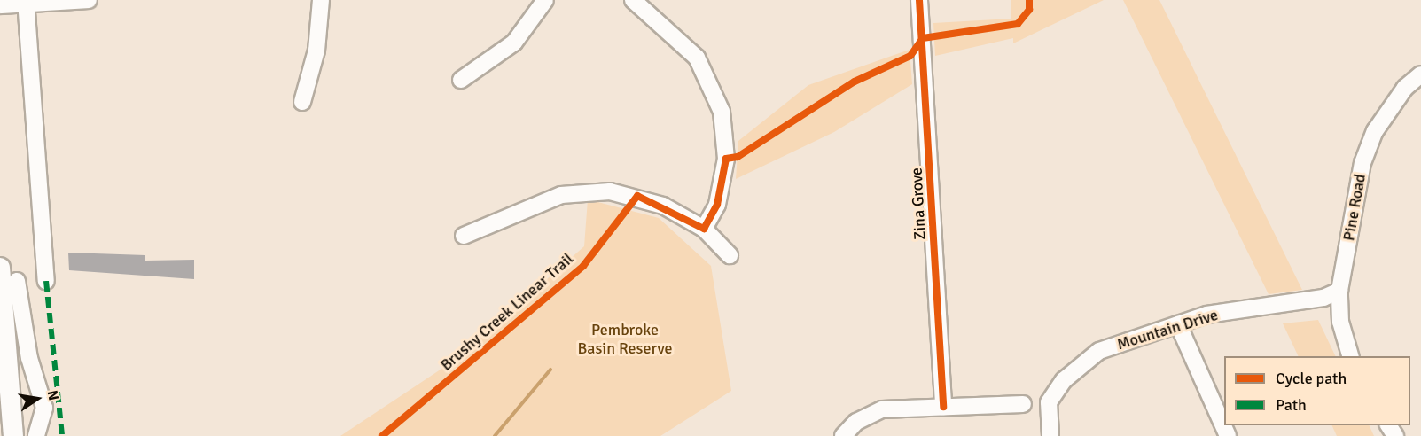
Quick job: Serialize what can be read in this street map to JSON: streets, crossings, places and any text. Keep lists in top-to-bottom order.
{
  "streets": {
    "street": ["Zina Grove", "Pine Road", "Mountain Drive"],
    "cycle path": ["Brushy Creek Linear Trail"]
  },
  "crossings": [
    ["Pine Road", "Mountain Drive"]
  ],
  "parks": ["Pembroke Basin Reserve"],
  "legend": ["Cycle path", "Path"],
  "north": "right"
}
